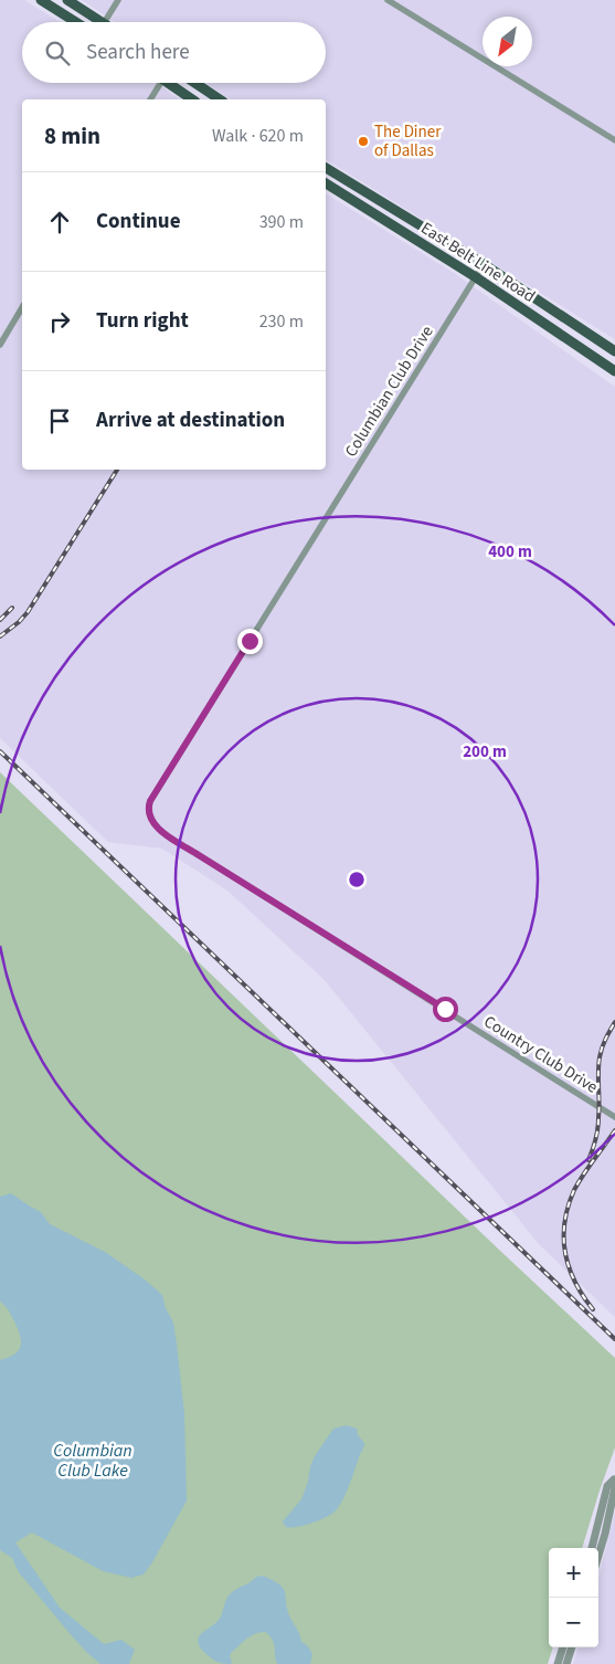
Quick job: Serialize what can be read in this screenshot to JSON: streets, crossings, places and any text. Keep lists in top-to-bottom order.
{
  "streets": {
    "main road": ["East Belt Line Road"],
    "street": ["Columbian Club Drive", "Country Club Drive"]
  },
  "crossings": [
    ["East Belt Line Road", "Columbian Club Drive"],
    ["Columbian Club Drive", "Country Club Drive"]
  ],
  "water": ["Columbian Club Lake"],
  "places": ["The Diner of Dallas"],
  "north": "bottom left",
  "page": {
    "search": "Search here",
    "heading": ["8 min", "Walk · 620 m"],
    "list": [
      ["Continue", "390 m"],
      ["Turn right", "230 m"],
      "Arrive at destination"
    ],
    "map_buttons": ["+", "−"]
  },
  "rings": ["400 m", "200 m"]
}
